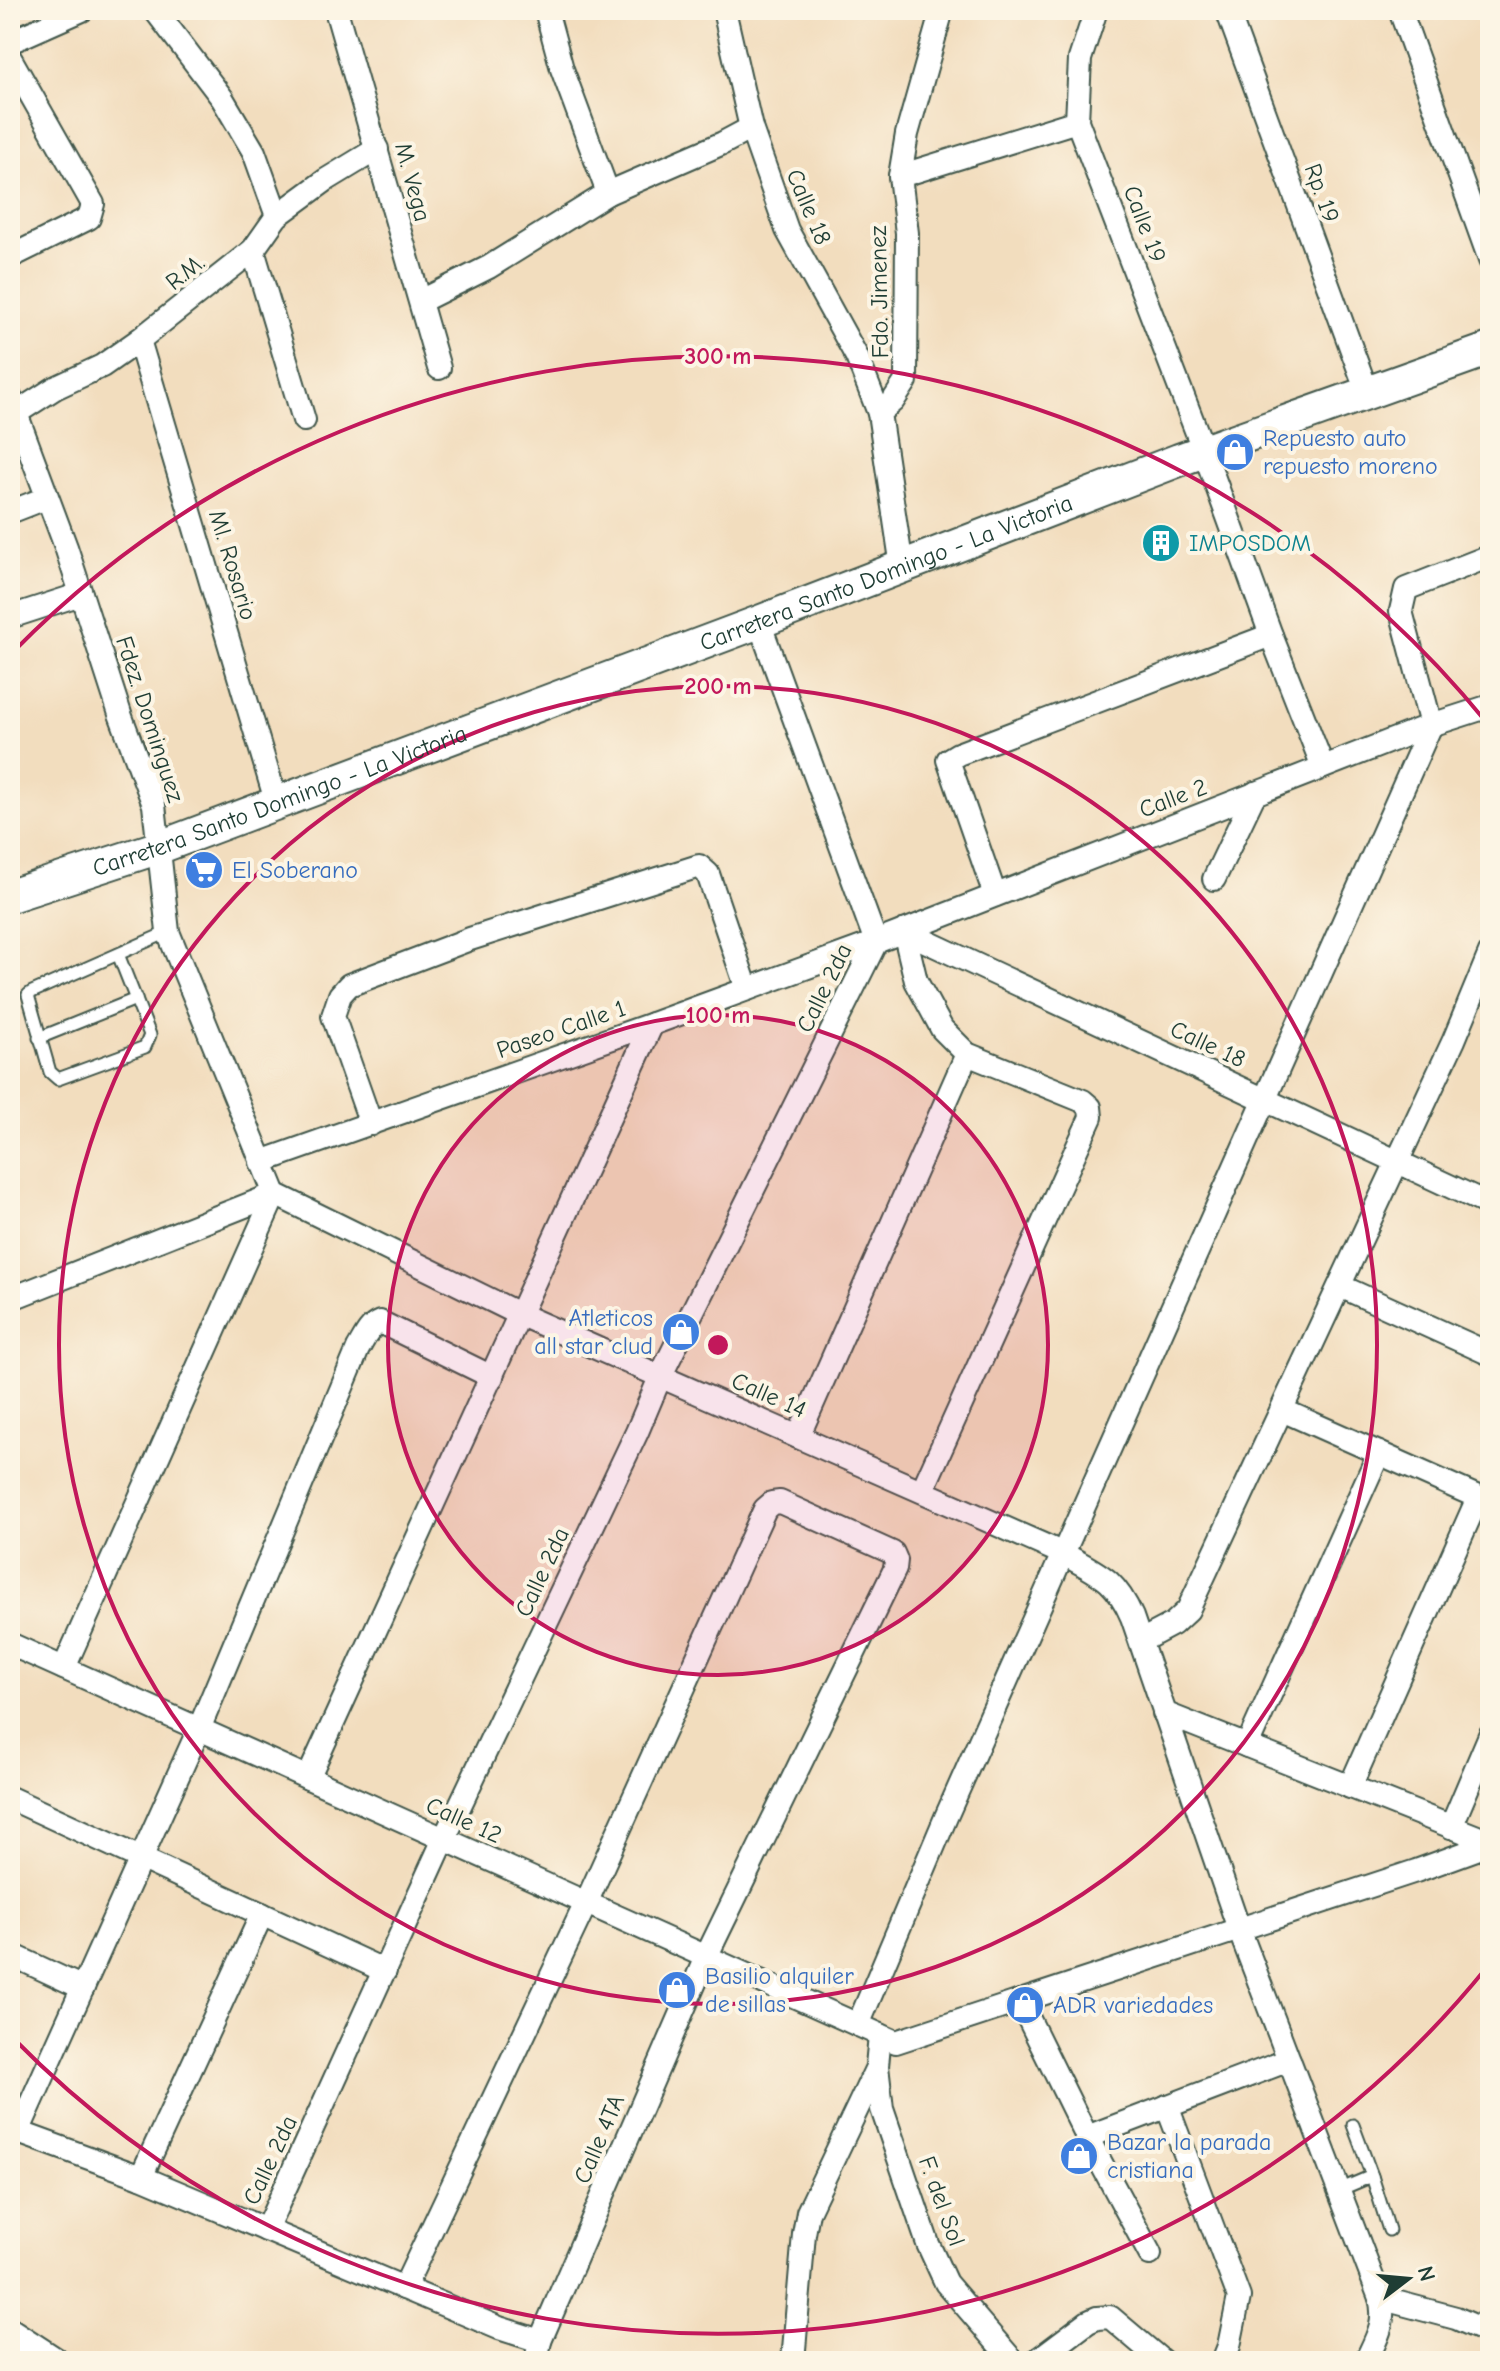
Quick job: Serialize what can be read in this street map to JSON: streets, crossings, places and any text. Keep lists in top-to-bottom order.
{
  "streets": {
    "main road": ["Carretera Santo Domingo - La Victoria"],
    "street": [
      "M. Vega",
      "Rp. 19",
      "Calle 18",
      "Calle 19",
      "R.M.",
      "Fdo. Jimenez",
      "Ml. Rosario",
      "Fdez. Dominguez",
      "Calle 2",
      "Calle 2da",
      "Paseo Calle 1",
      "Calle 14",
      "Calle 12",
      "Calle 4TA",
      "F. del Sol"
    ]
  },
  "crossings": [
    ["M. Vega", "R.M."],
    ["Rp. 19", "Carretera Santo Domingo - La Victoria"],
    ["Calle 18", "Fdo. Jimenez"],
    ["Calle 18", "Calle 2"],
    ["Calle 19", "Carretera Santo Domingo - La Victoria"],
    ["Calle 19", "Calle 2"],
    ["R.M.", "Ml. Rosario"],
    ["R.M.", "Fdez. Dominguez"],
    ["Ml. Rosario", "Carretera Santo Domingo - La Victoria"],
    ["Carretera Santo Domingo - La Victoria", "Fdez. Dominguez"],
    ["Fdez. Dominguez", "Paseo Calle 1"],
    ["Fdez. Dominguez", "Calle 14"],
    ["Calle 2", "Calle 2da"],
    ["Calle 2", "Paseo Calle 1"],
    ["Calle 2da", "Paseo Calle 1"],
    ["Calle 2da", "Calle 14"],
    ["Calle 2da", "Calle 12"],
    ["Calle 12", "Calle 4TA"],
    ["Calle 12", "F. del Sol"]
  ],
  "places": {
    "shop": [
      "Repuesto auto repuesto moreno",
      "Atleticos all star clud",
      "Basilio alquiler de sillas",
      "ADR variedades",
      "Bazar la parada cristiana"
    ],
    "building": ["IMPOSDOM"],
    "supermarket": ["El Soberano"]
  },
  "north": "right",
  "rings": ["300 m", "200 m", "100 m"]
}
